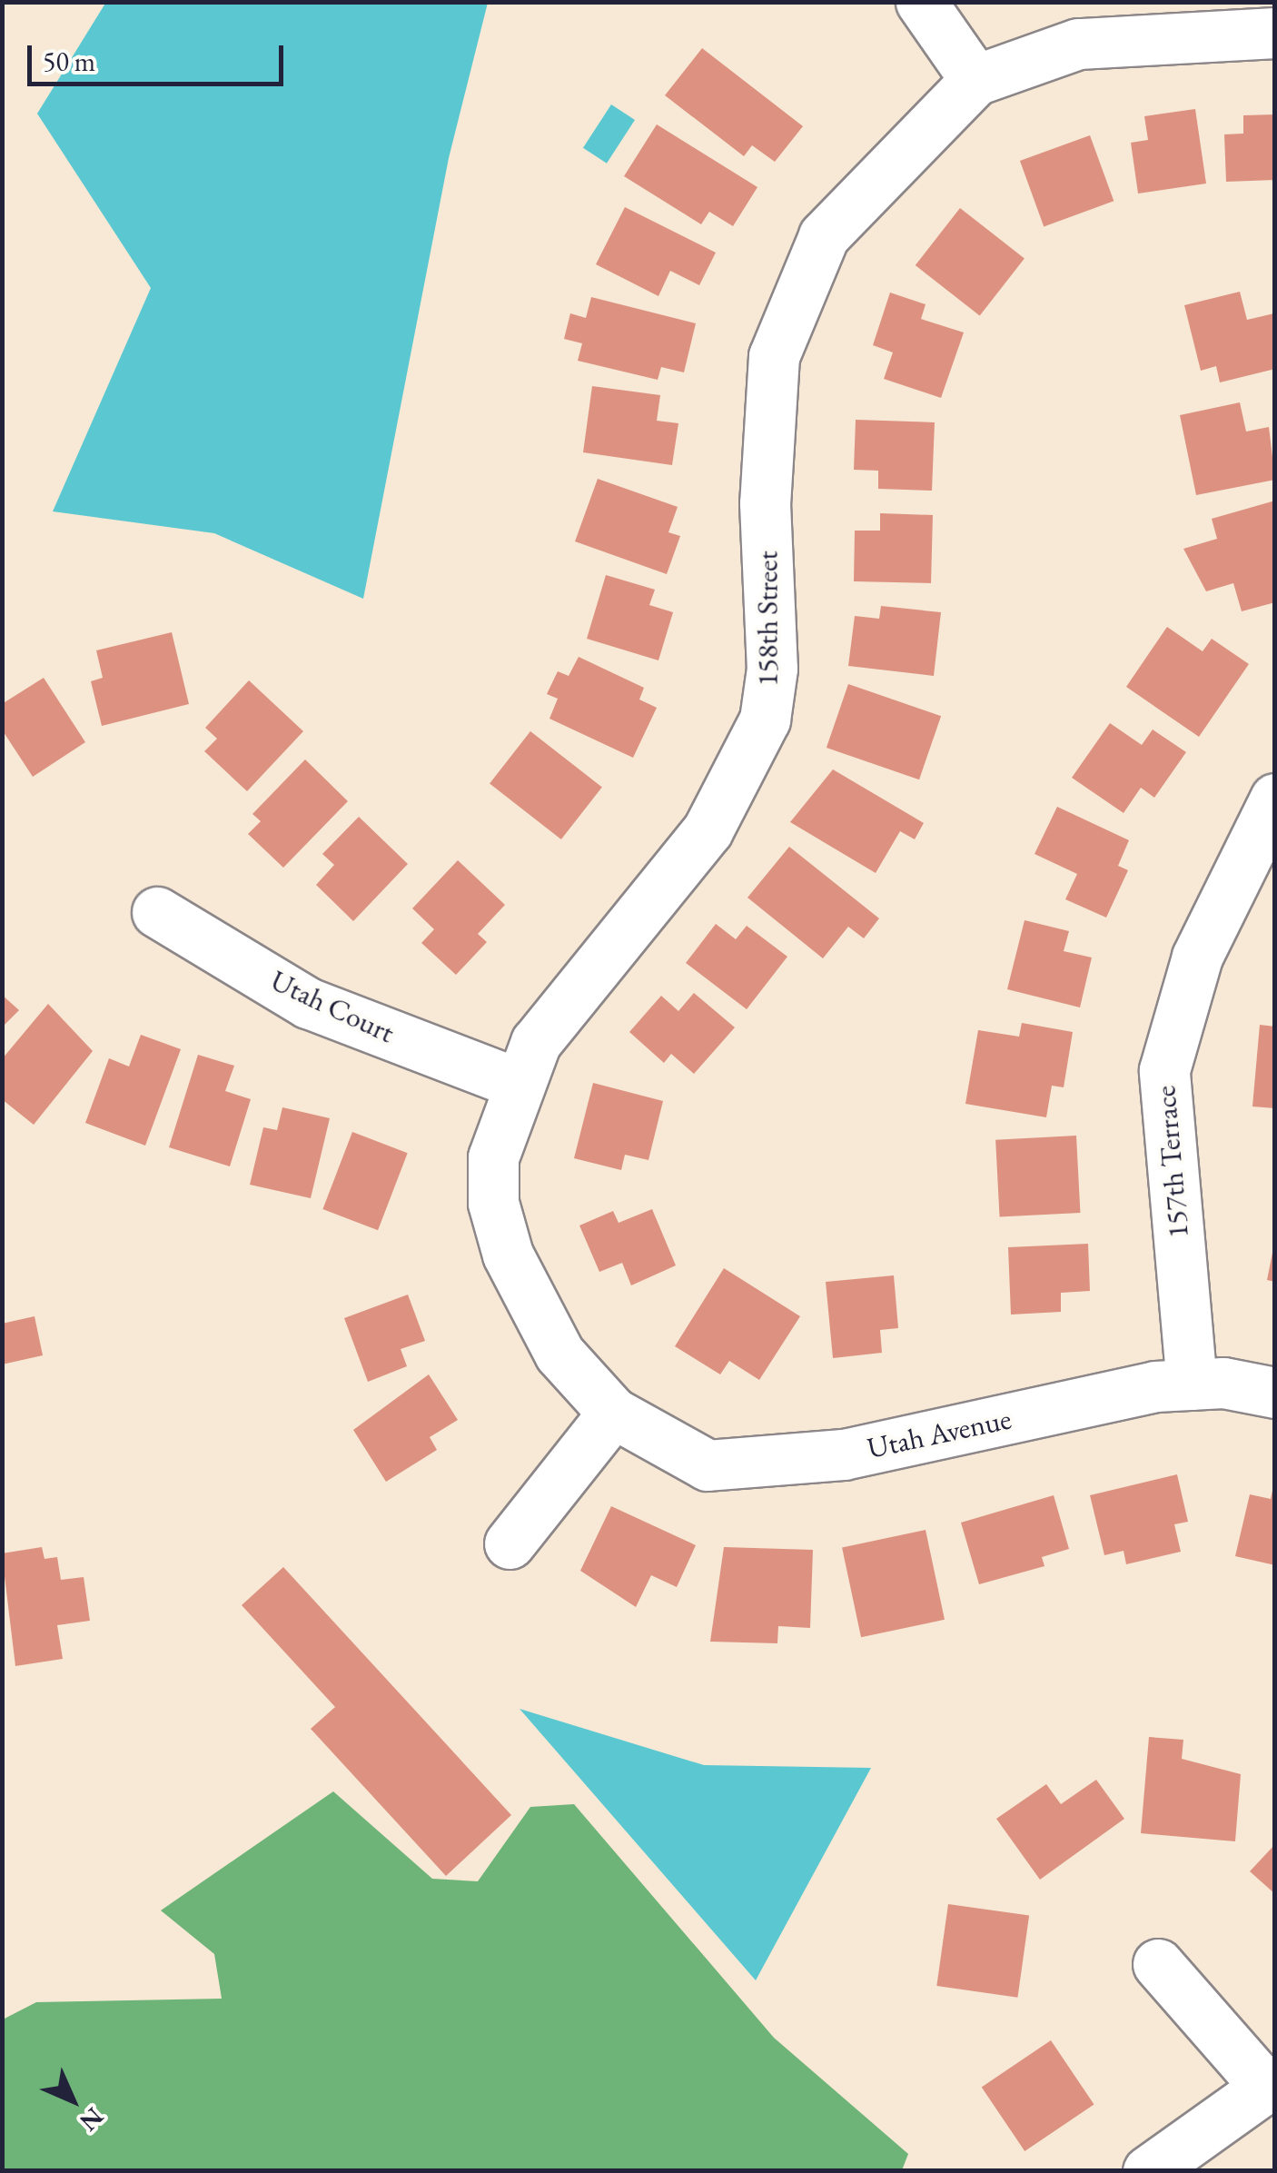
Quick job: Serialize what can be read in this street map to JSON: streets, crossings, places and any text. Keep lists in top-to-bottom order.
{
  "streets": {
    "street": [
      "158th Street",
      "Utah Court",
      "157th Terrace",
      "Utah Avenue"
    ]
  },
  "crossings": [
    ["158th Street", "Utah Court"],
    ["158th Street", "Utah Avenue"],
    ["157th Terrace", "Utah Avenue"]
  ],
  "scale_bar": "50 m",
  "north": "bottom right"
}
